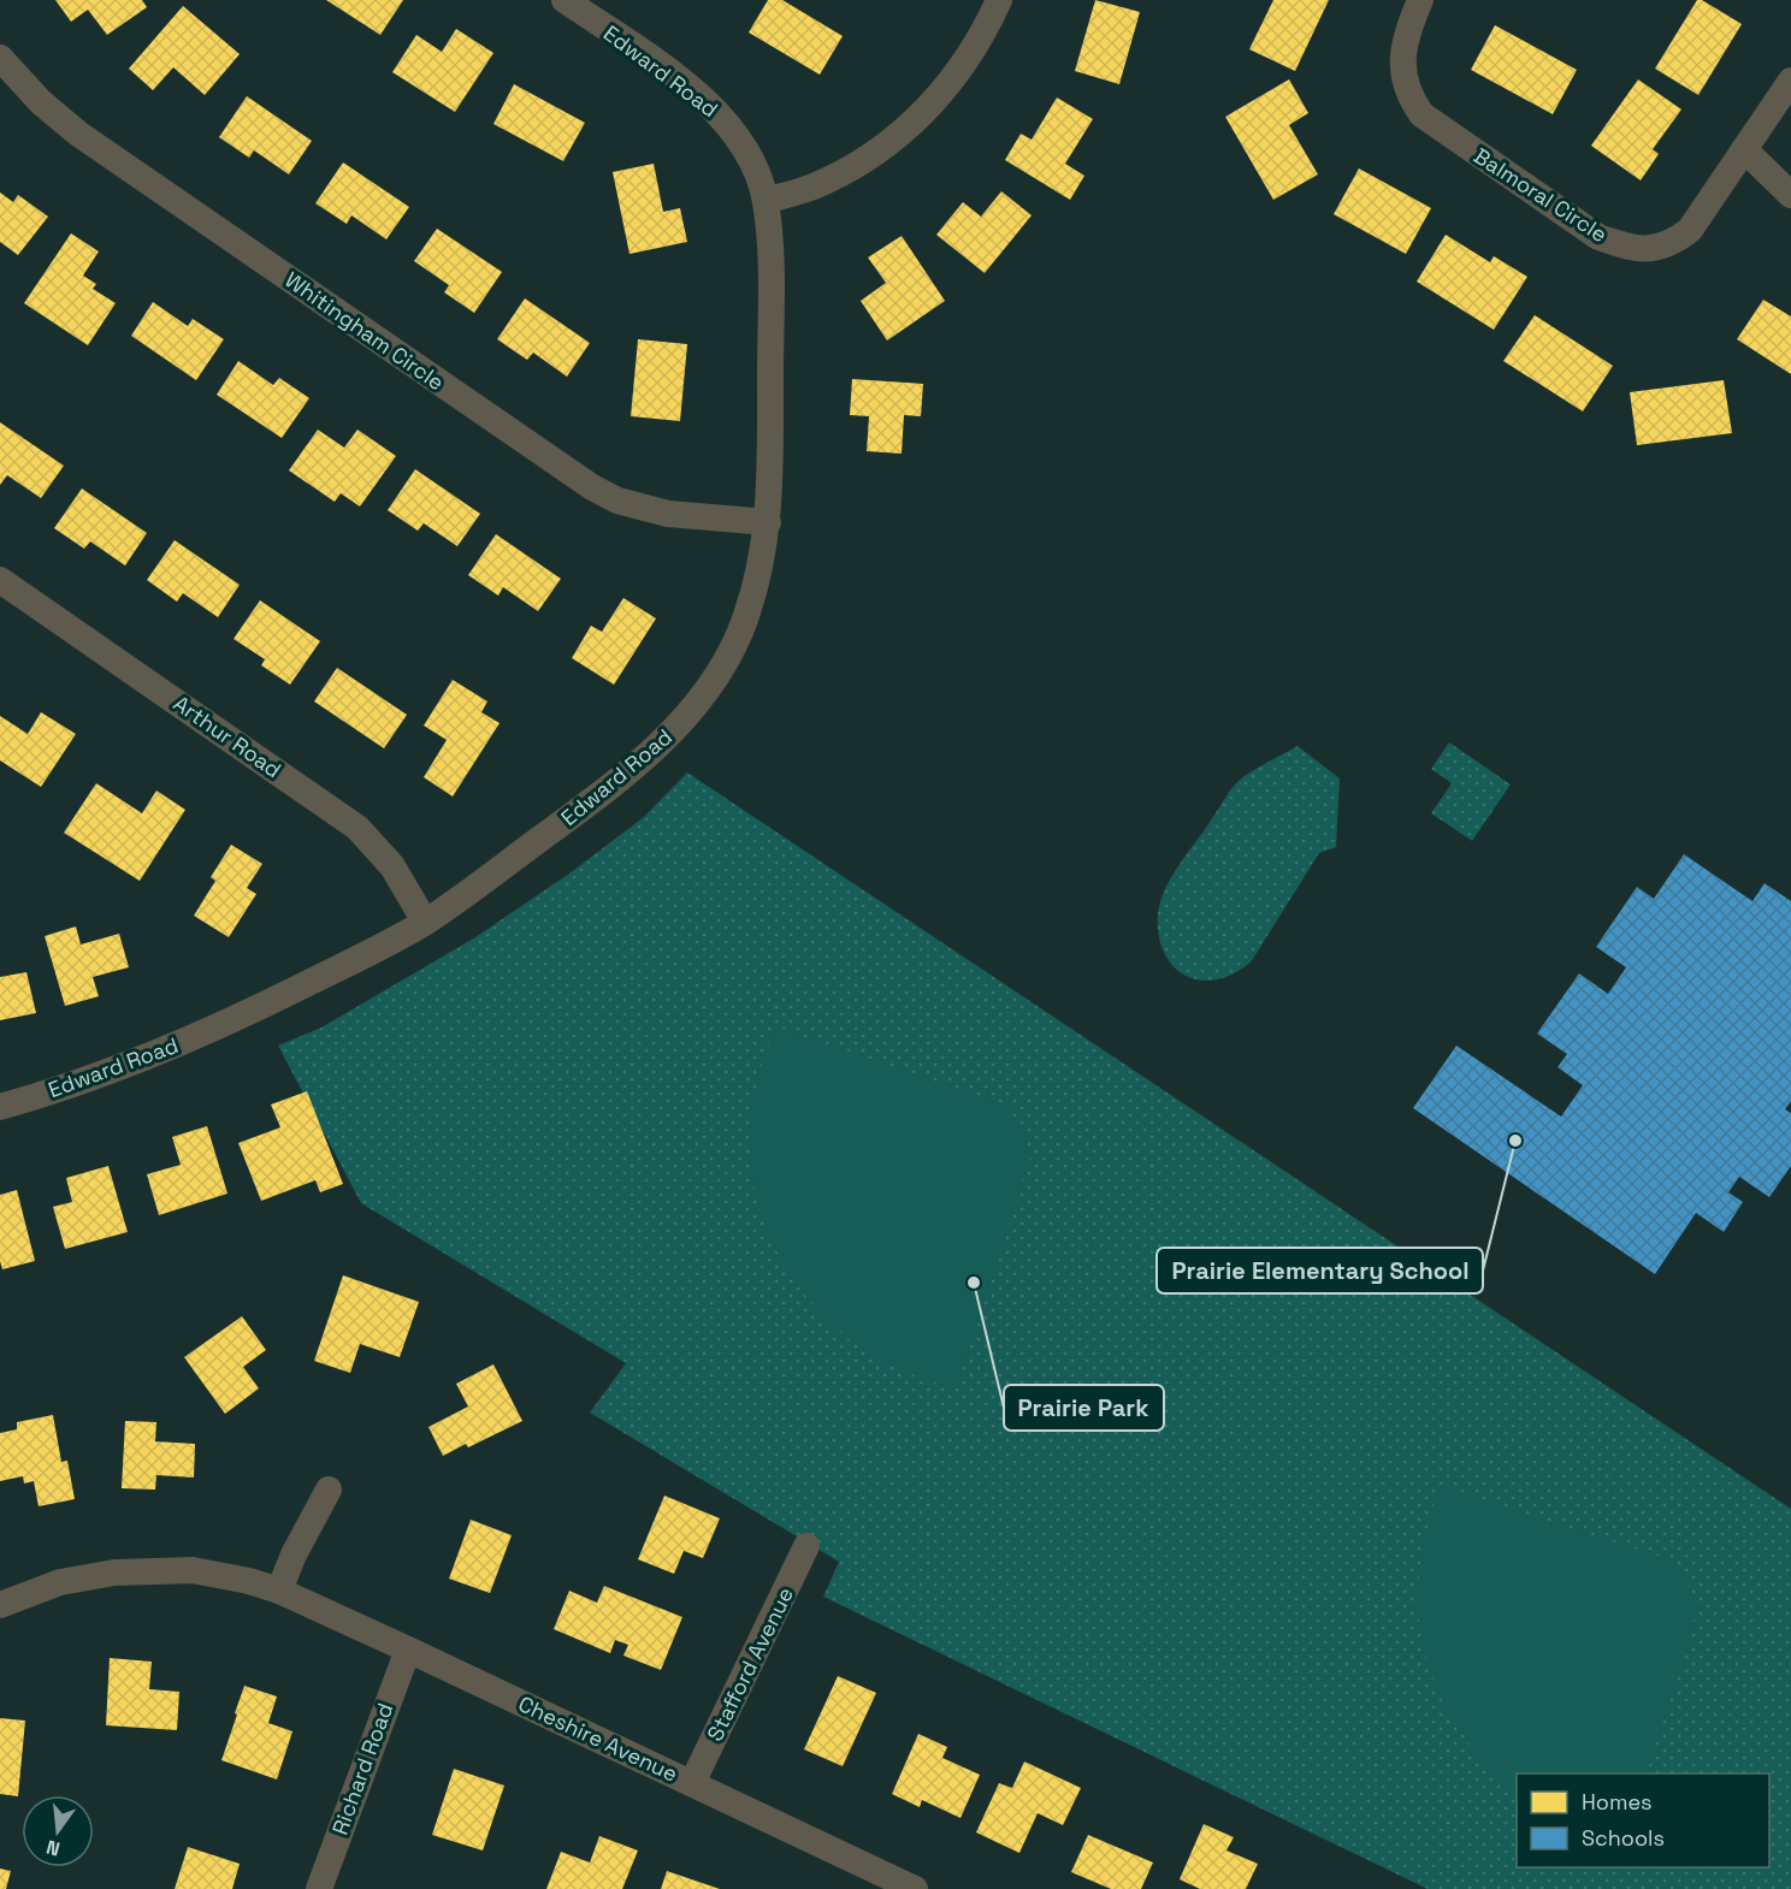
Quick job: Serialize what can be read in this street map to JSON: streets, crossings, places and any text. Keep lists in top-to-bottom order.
{
  "streets": {
    "street": [
      "Edward Road",
      "Balmoral Circle",
      "Whitingham Circle",
      "Arthur Road",
      "Stafford Avenue",
      "Cheshire Avenue",
      "Richard Road"
    ]
  },
  "crossings": [
    ["Edward Road", "Whitingham Circle"],
    ["Edward Road", "Arthur Road"],
    ["Stafford Avenue", "Cheshire Avenue"],
    ["Cheshire Avenue", "Richard Road"]
  ],
  "places": ["Prairie Elementary School", "Prairie Park"],
  "legend": ["Homes", "Schools"],
  "north": "bottom"
}
